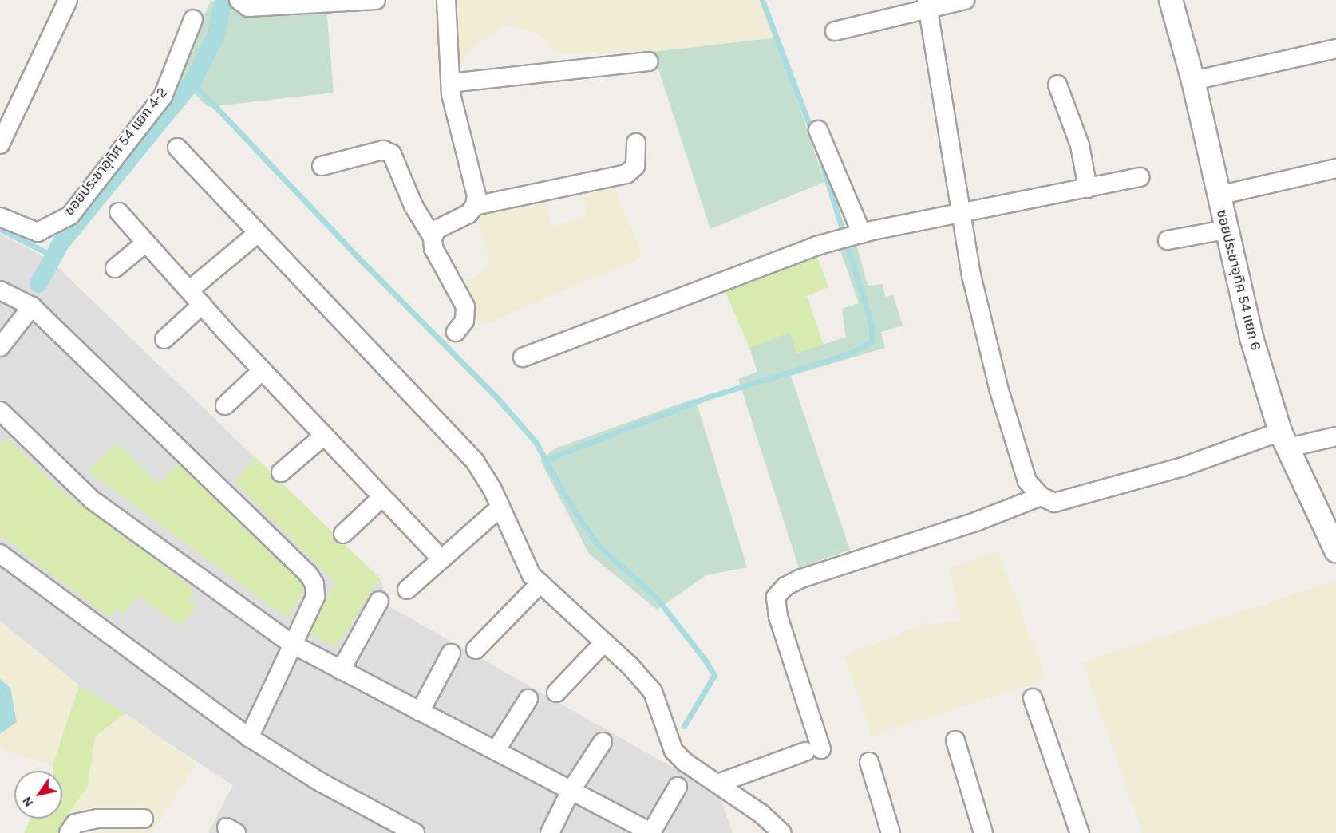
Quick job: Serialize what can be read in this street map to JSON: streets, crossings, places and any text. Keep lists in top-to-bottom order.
{
  "streets": {
    "street": ["ซอยประชาอุทิศ 54 แยก 4-2", "ซอยประชาอุทิศ 54 แยก 6"]
  },
  "north": "bottom left"
}
